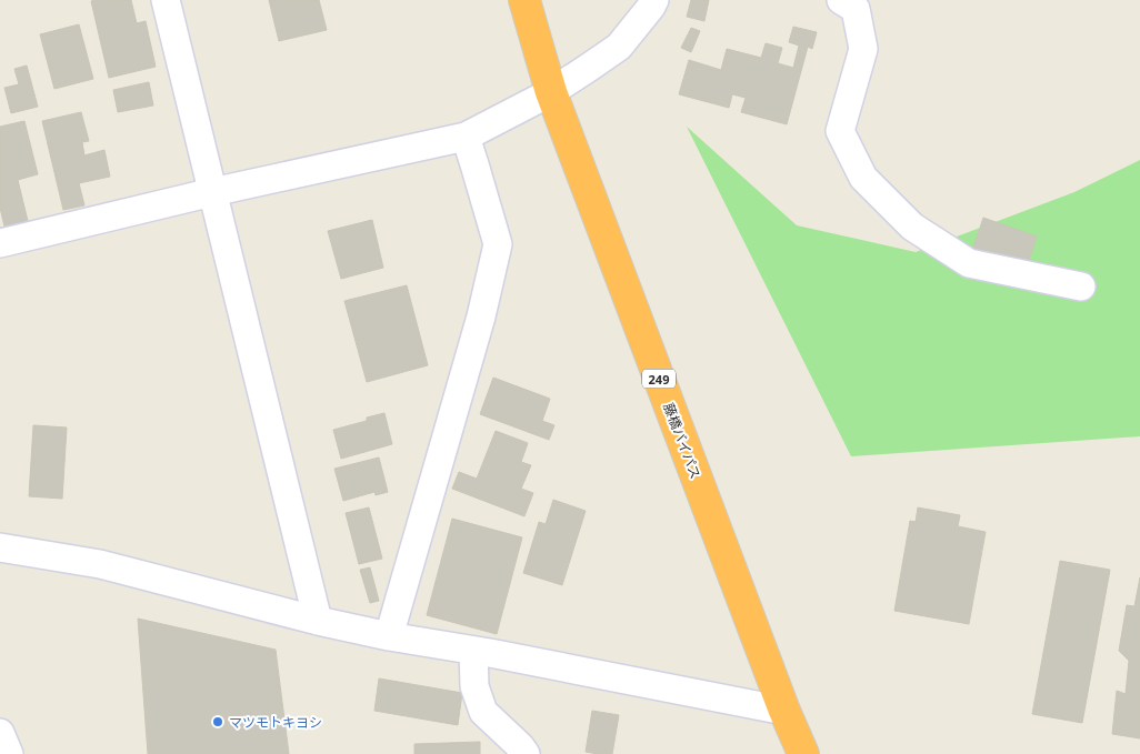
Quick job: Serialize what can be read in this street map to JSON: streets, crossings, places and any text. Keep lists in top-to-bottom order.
{
  "streets": {
    "highway": ["249", "藤橋バイパス"]
  },
  "places": ["マツモトキヨシ"]
}
